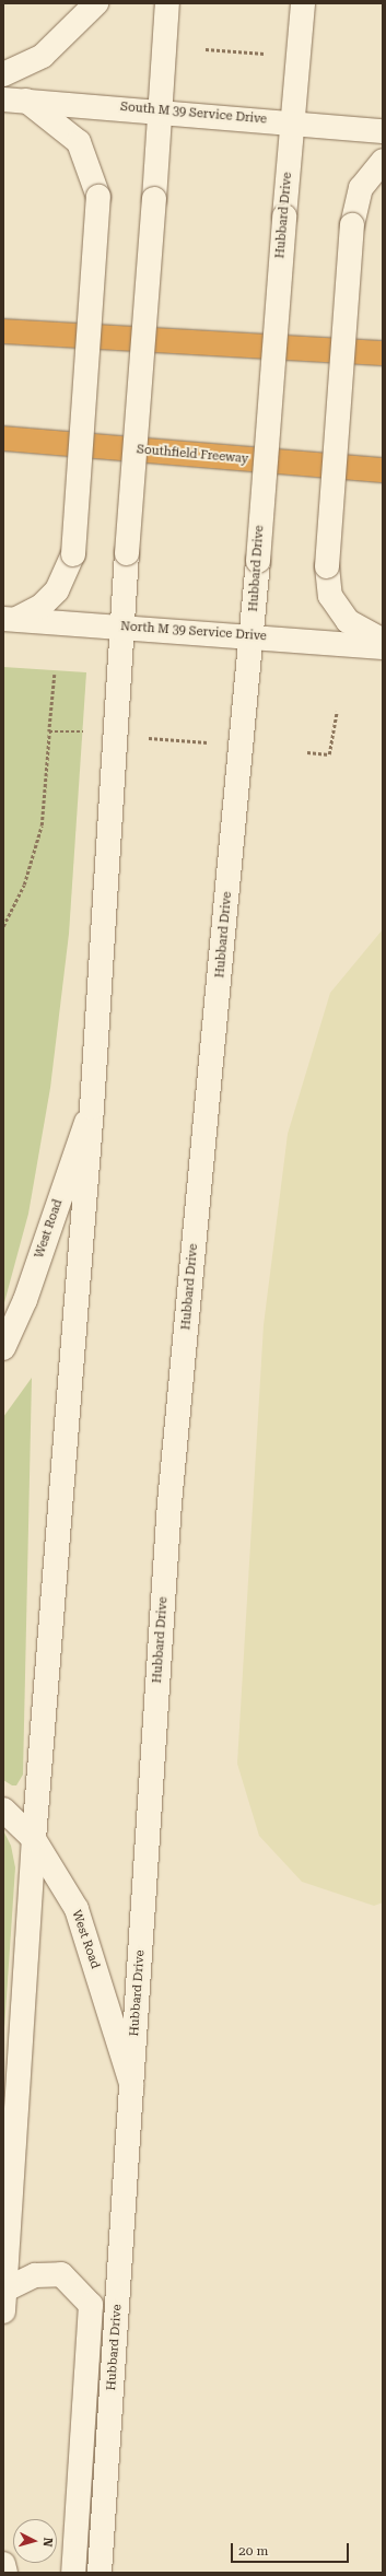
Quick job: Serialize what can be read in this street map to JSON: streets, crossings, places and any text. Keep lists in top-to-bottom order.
{
  "streets": {
    "highway": ["Southfield Freeway"],
    "street": [
      "South M 39 Service Drive",
      "Hubbard Drive",
      "North M 39 Service Drive",
      "West Road"
    ]
  },
  "crossings": [
    ["South M 39 Service Drive", "Hubbard Drive"],
    ["Hubbard Drive", "North M 39 Service Drive"],
    ["Hubbard Drive", "West Road"]
  ],
  "scale_bar": "20 m",
  "north": "right"
}
